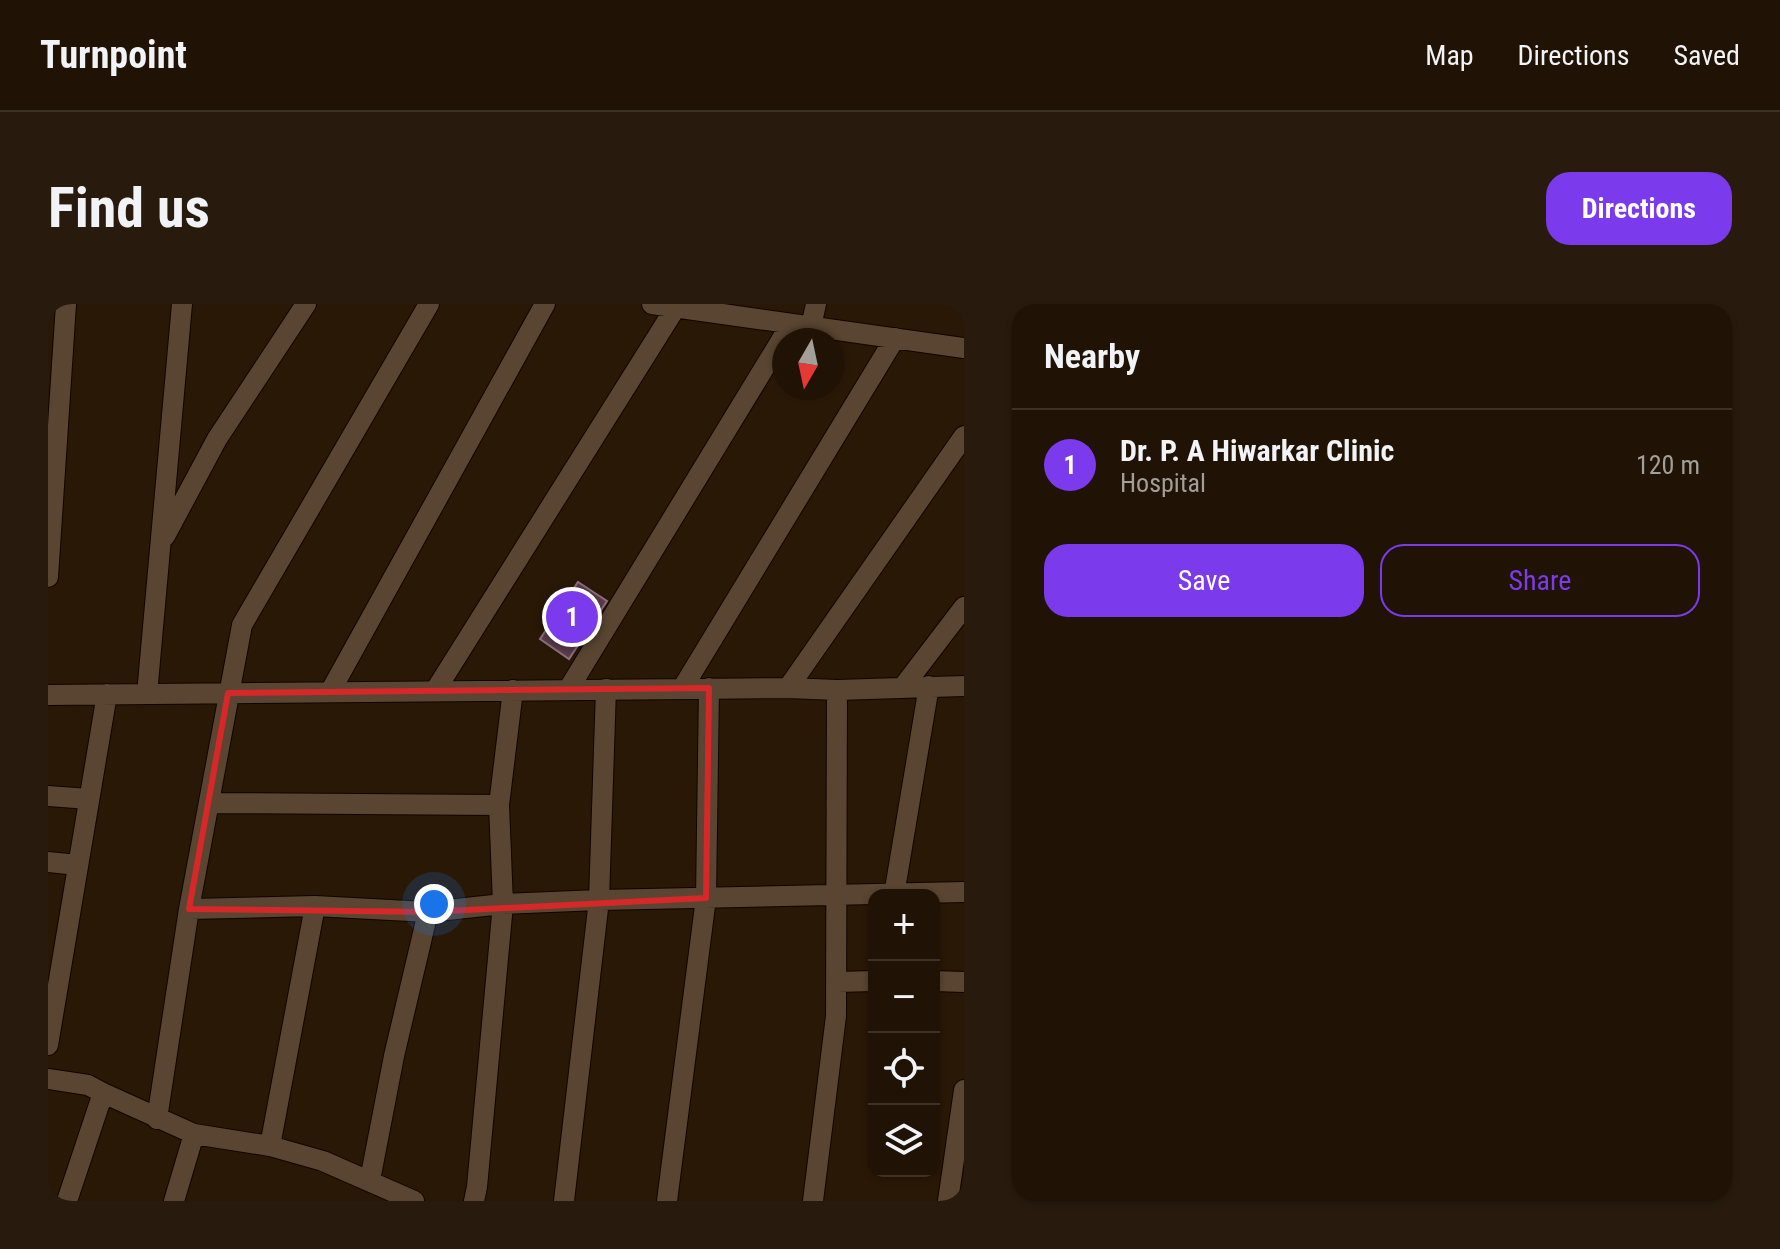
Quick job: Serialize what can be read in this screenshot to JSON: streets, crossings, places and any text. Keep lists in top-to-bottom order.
{
  "north": "bottom",
  "page": {
    "header": "Turnpoint",
    "nav": ["Map", "Directions", "Saved"],
    "buttons": [
      "Directions",
      ["Save", "Share"]
    ],
    "title": "Find us",
    "heading": "Nearby",
    "list": [
      {
        "mark": "1",
        "name": "Dr. P. A Hiwarkar Clinic",
        "note": "Hospital",
        "value": "120 m"
      }
    ],
    "pins": "1",
    "map_buttons": ["+", "−"]
  }
}
